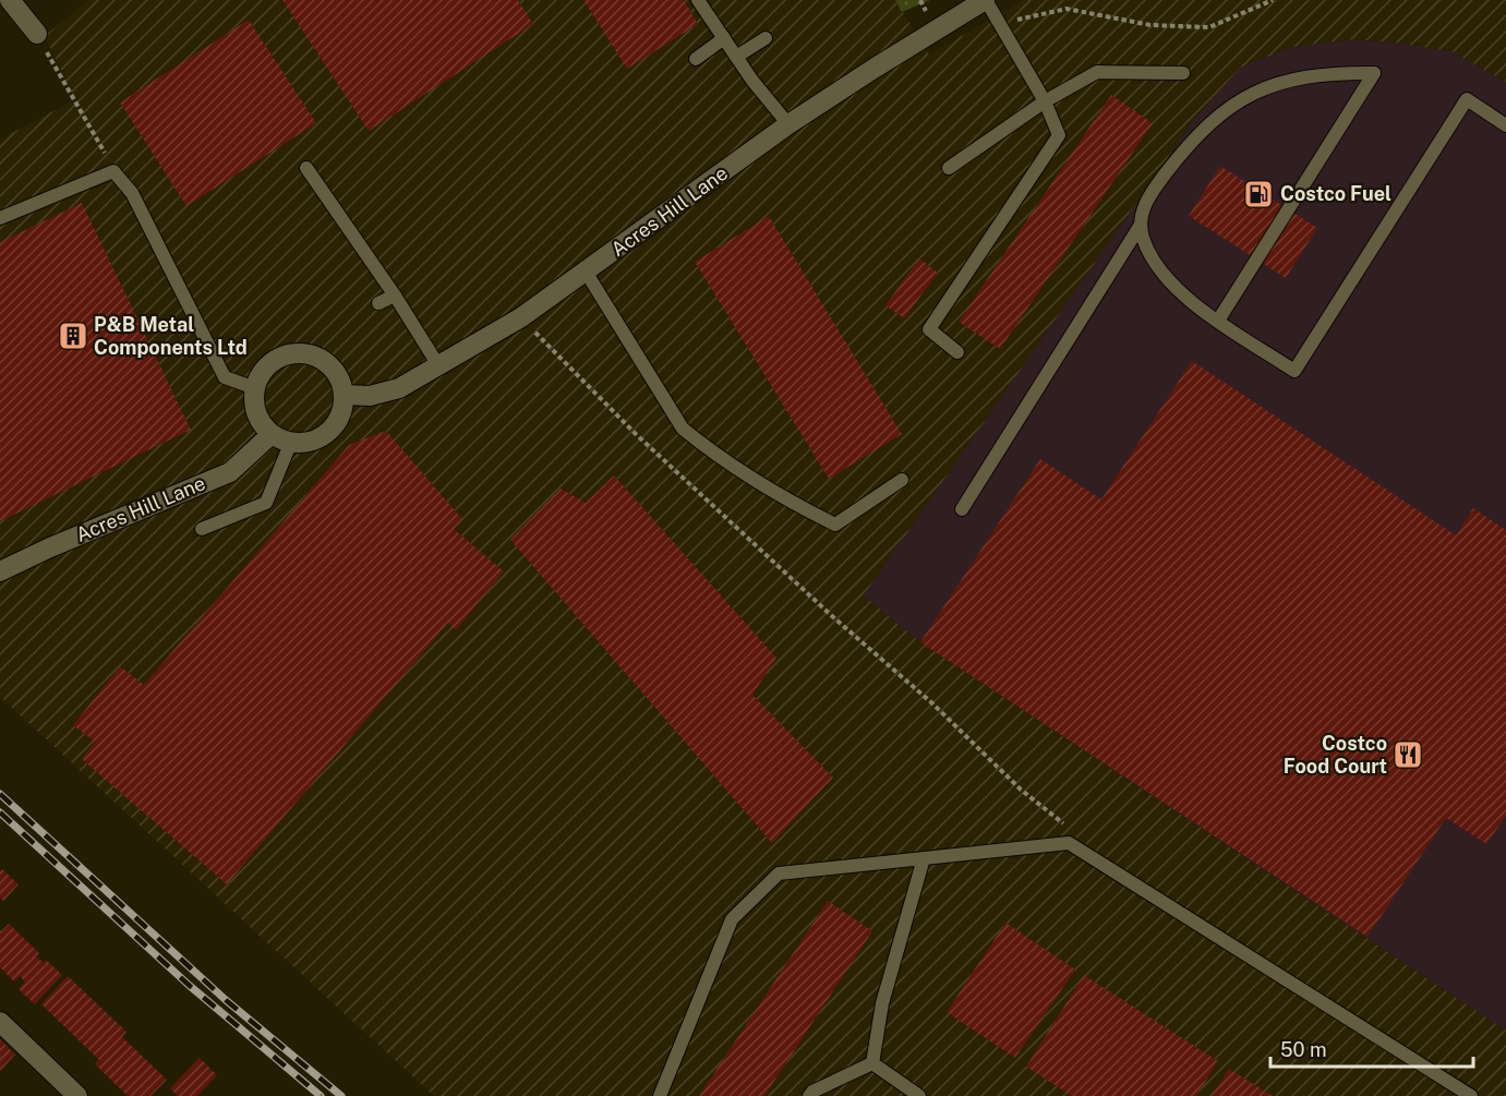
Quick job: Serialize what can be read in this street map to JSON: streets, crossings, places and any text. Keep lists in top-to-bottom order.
{
  "streets": {
    "street": ["Acres Hill Lane"]
  },
  "places": {
    "fuel station": ["Costco Fuel"],
    "building": ["P&B Metal Components Ltd"],
    "restaurant": ["Costco Food Court"]
  },
  "scale_bar": "50 m"
}
